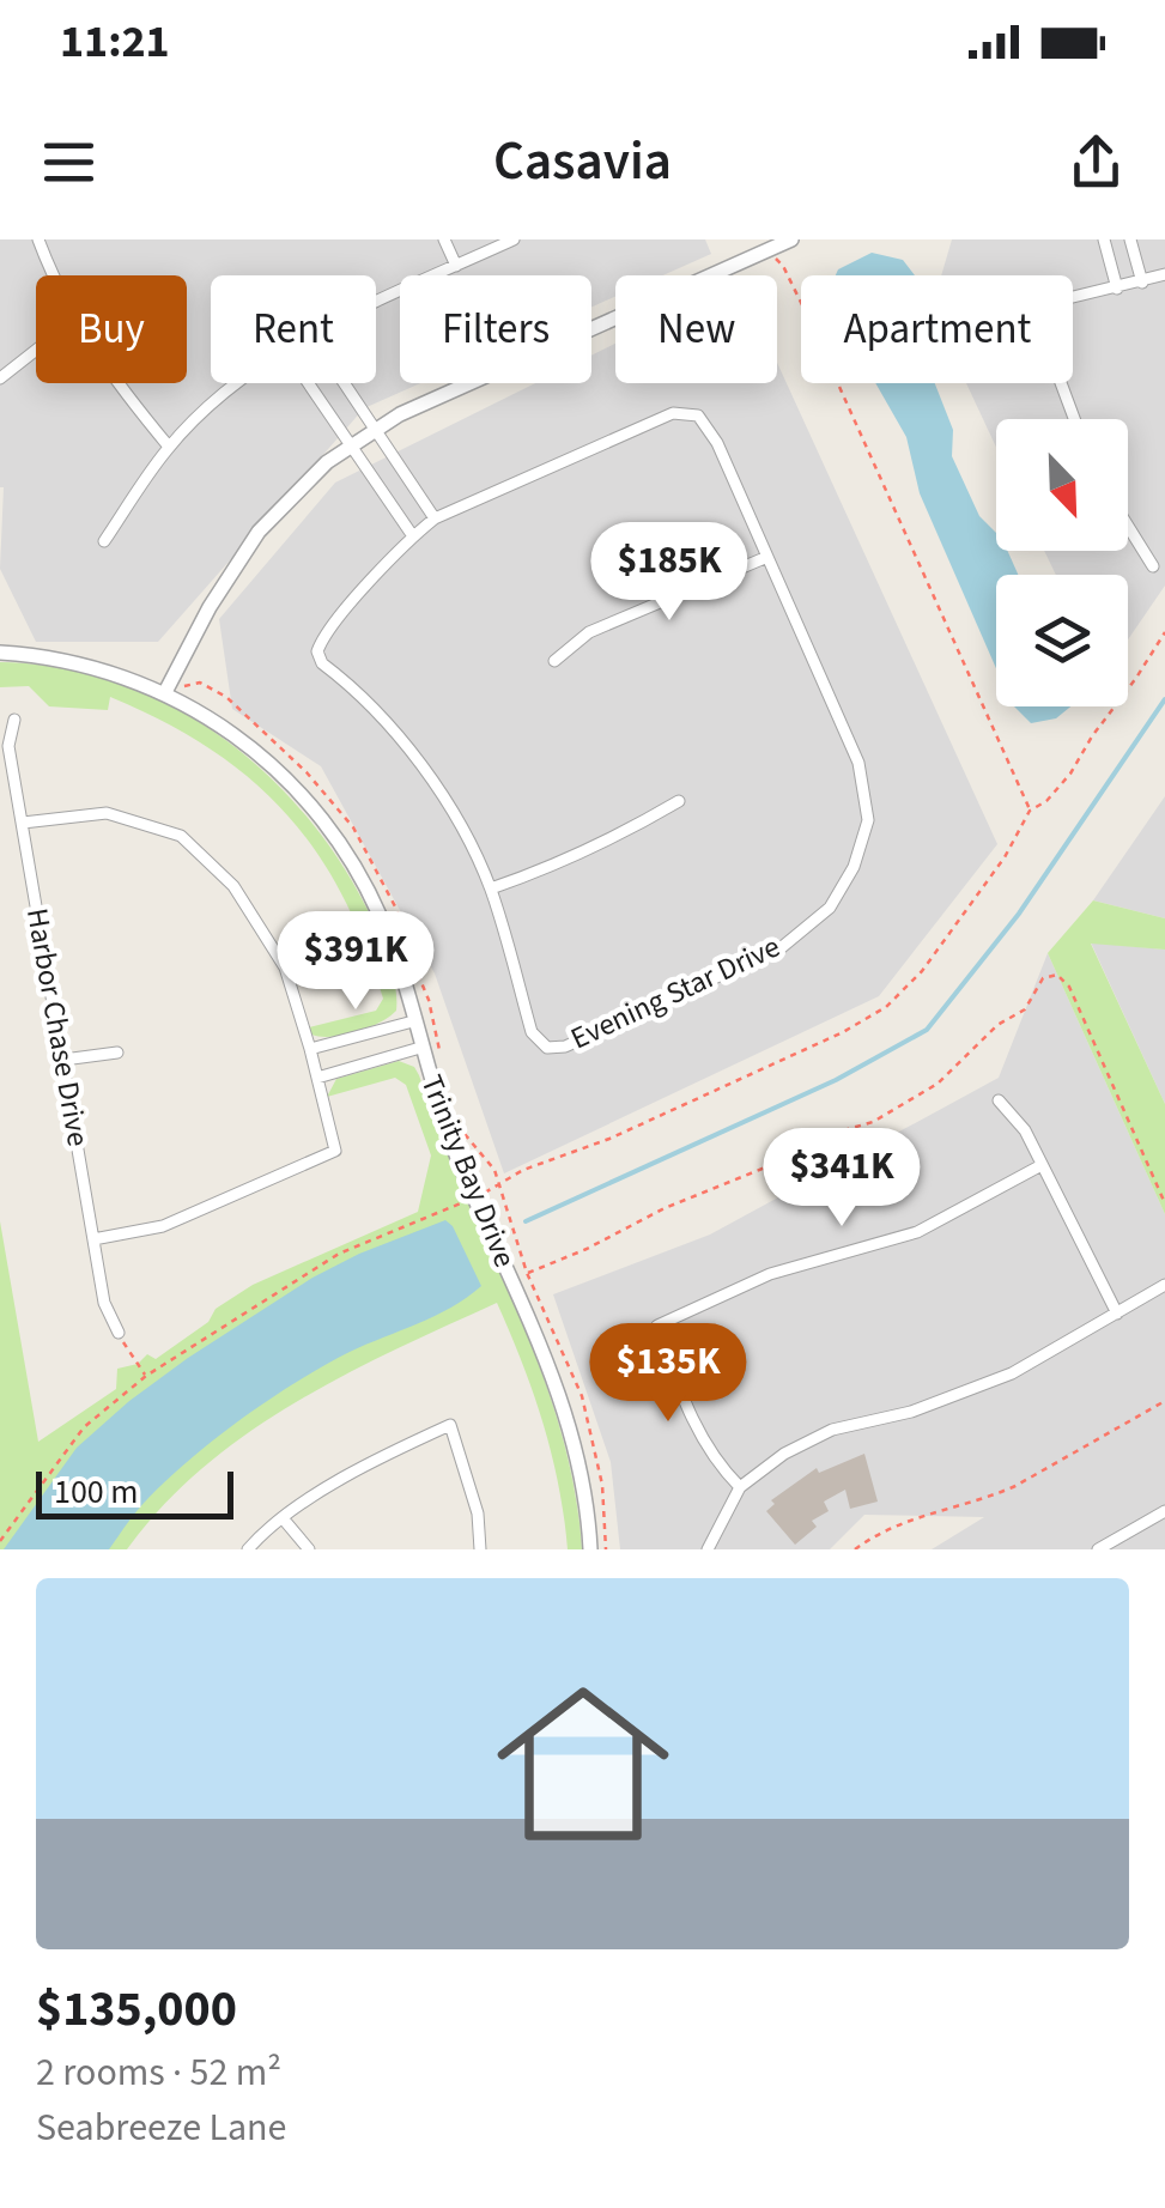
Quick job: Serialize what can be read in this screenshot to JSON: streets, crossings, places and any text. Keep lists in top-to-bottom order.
{
  "streets": {
    "street": ["Evening Star Drive", "Harbor Chase Drive", "Trinity Bay Drive"]
  },
  "scale_bar": "100 m",
  "north": "bottom right",
  "page": {
    "status": "11:21",
    "header": "Casavia",
    "chip": [
      "Buy",
      "Rent",
      "Filters",
      "New",
      "Apartment"
    ],
    "price": [
      "$185K",
      "$391K",
      "$341K",
      "$135K"
    ],
    "scale": "100 m",
    "list": [
      {
        "name": "$135,000",
        "note": "2 rooms · 52 m² · Seabreeze Lane"
      }
    ]
  }
}
